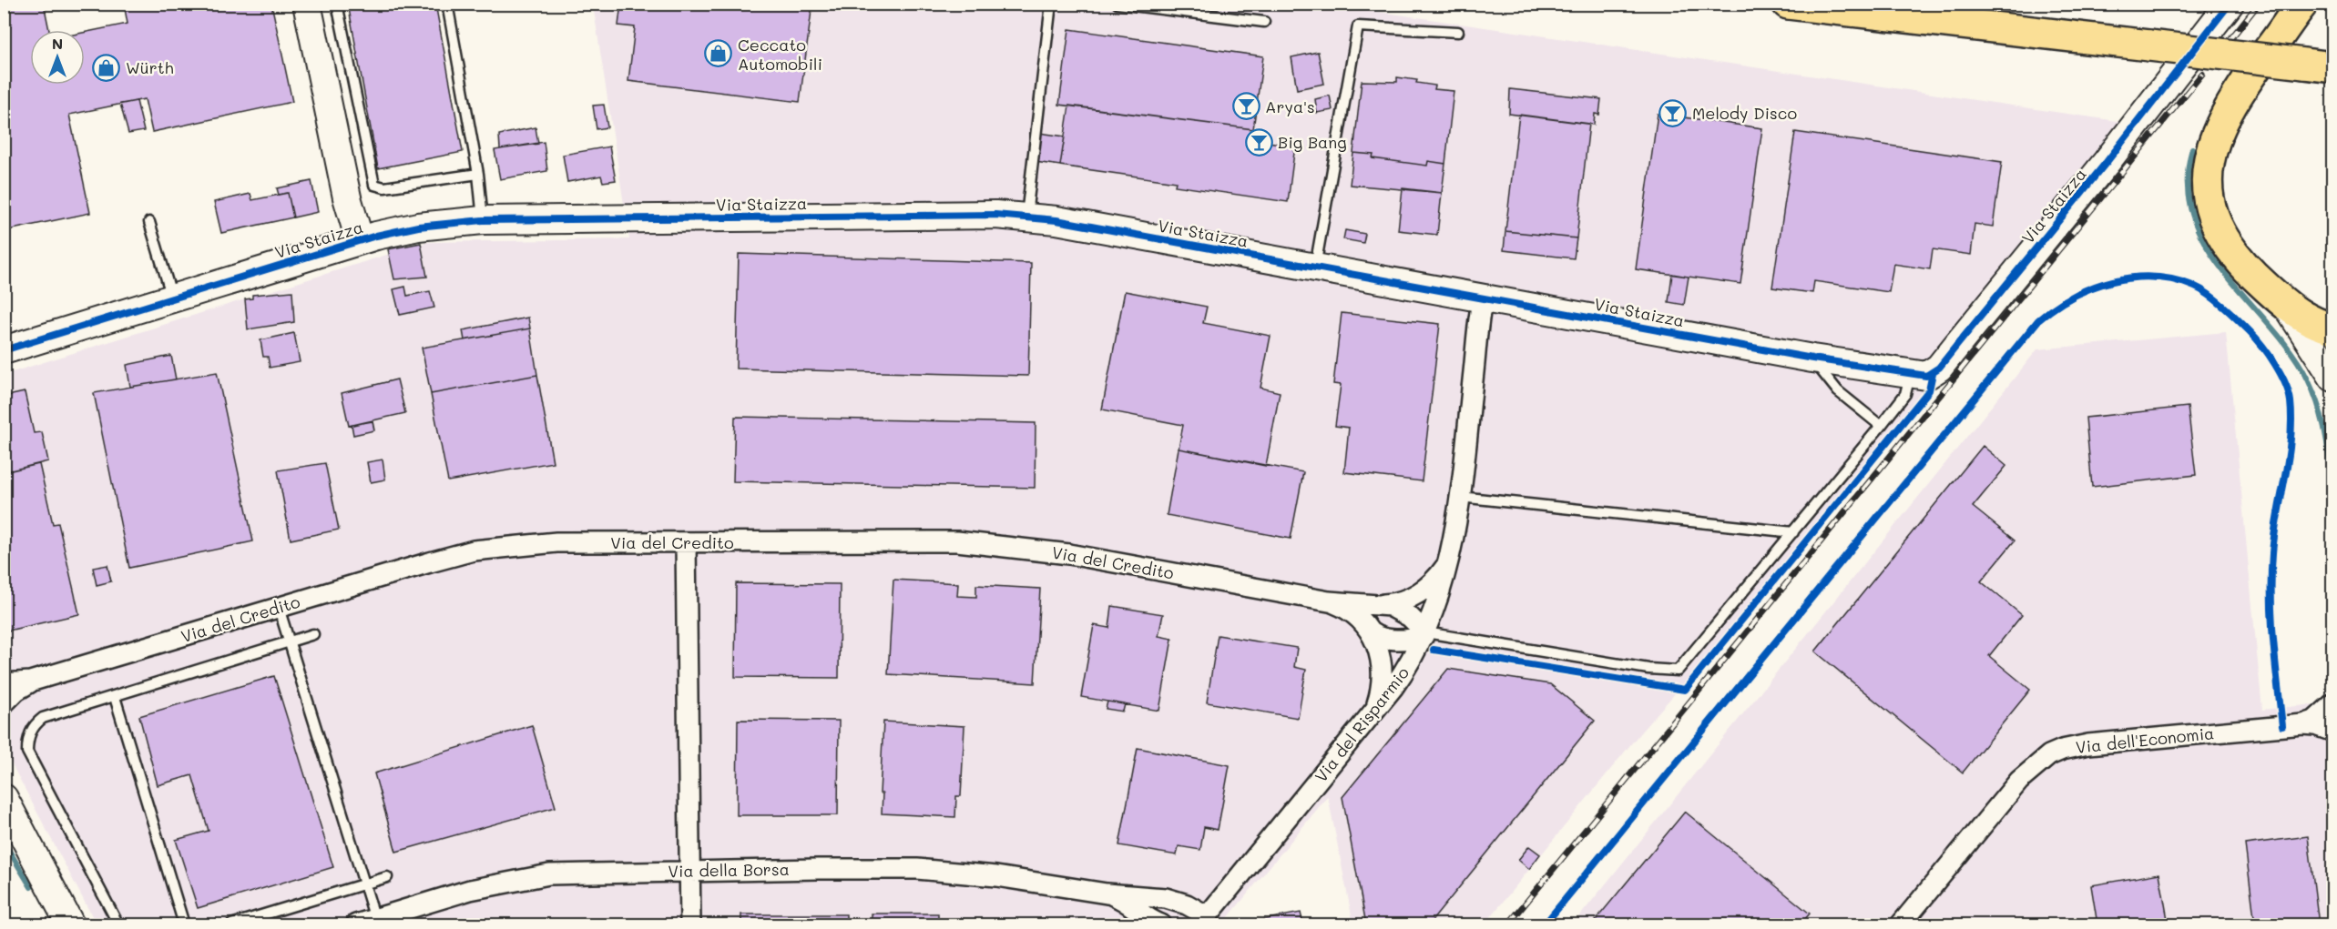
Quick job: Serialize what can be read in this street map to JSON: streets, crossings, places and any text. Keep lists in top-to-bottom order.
{
  "streets": {
    "street": [
      "Via Staizza",
      "Via del Credito",
      "Via del Risparmio",
      "Via dell'Economia",
      "Via della Borsa"
    ]
  },
  "crossings": [
    ["Via Staizza", "Via del Risparmio"],
    ["Via del Credito", "Via del Risparmio"],
    ["Via del Risparmio", "Via della Borsa"]
  ],
  "places": {
    "shop": ["Ceccato Automobili", "Würth"],
    "bar": ["Arya's", "Melody Disco", "Big Bang"]
  },
  "north": "top"
}
